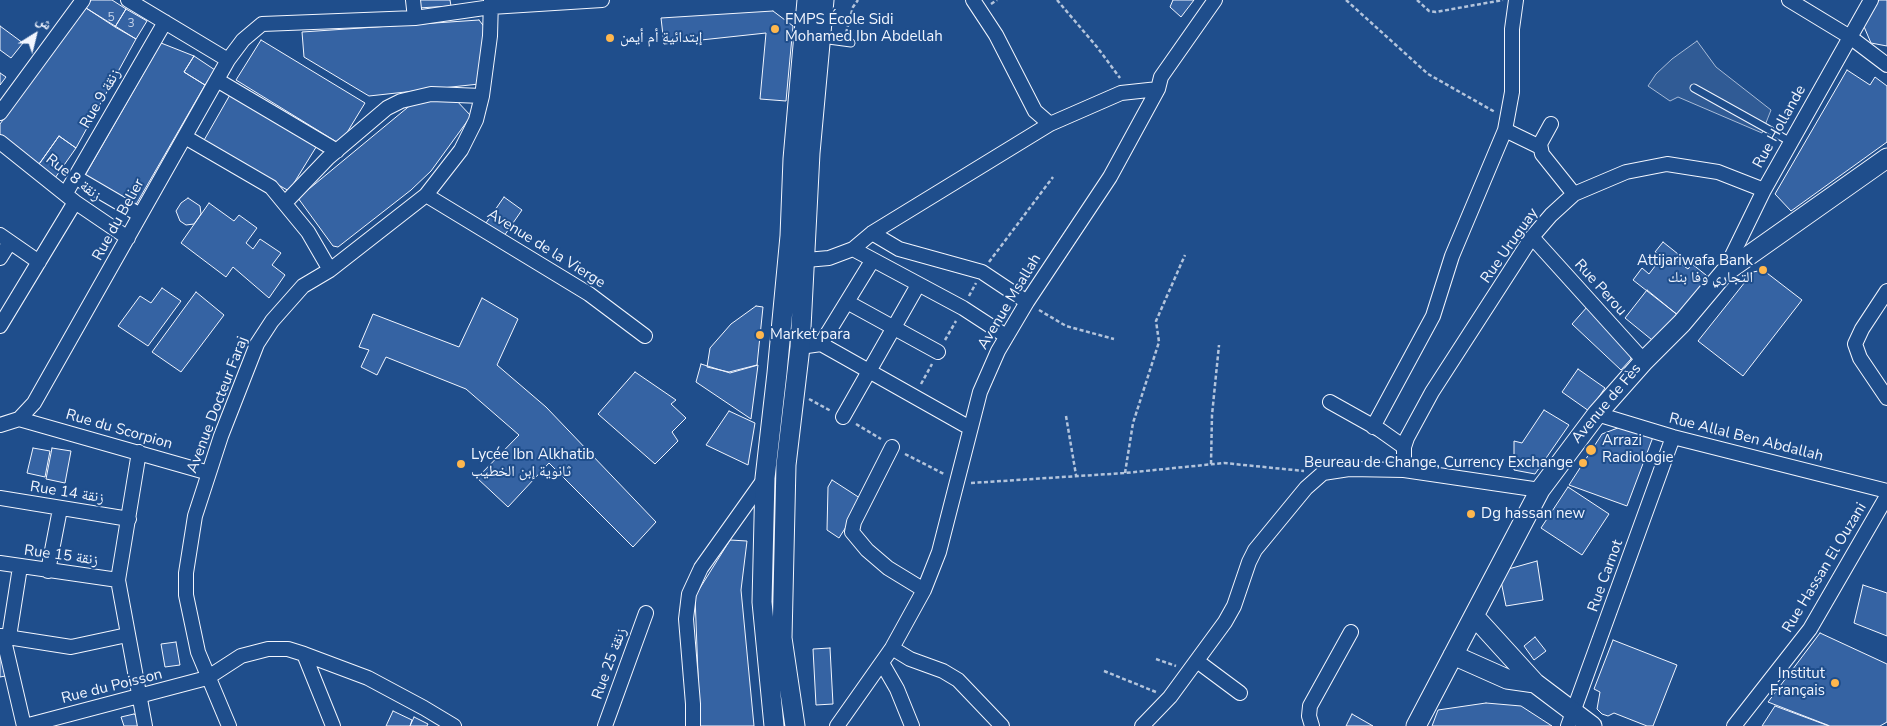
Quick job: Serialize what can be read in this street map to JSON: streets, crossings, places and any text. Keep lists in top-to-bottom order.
{
  "streets": {
    "main road": ["Avenue de Fès"],
    "street": [
      "Rue 9 زنقة",
      "Rue Hollande",
      "Rue 8 زنقة",
      "Rue du Belier",
      "Rue Uruguay",
      "Avenue de la Vierge",
      "Rue Perou",
      "Avenue Msallah",
      "Avenue Docteur Faraj",
      "Rue du Scorpion",
      "Rue Allal Ben Abdallah",
      "Rue 14 زنقة",
      "Rue 15 زنقة",
      "Rue Hassan El Ouzani",
      "Rue Carnot",
      "Rue 25 زنقة",
      "Rue du Poisson"
    ]
  },
  "crossings": [
    ["Rue 9 زنقة", "Rue 8 زنقة"],
    ["Rue Hollande", "Rue Uruguay"],
    ["Rue Hollande", "Avenue de Fès"],
    ["Rue 8 زنقة", "Rue du Belier"],
    ["Rue du Belier", "Rue du Scorpion"],
    ["Rue Uruguay", "Rue Perou"],
    ["Avenue de la Vierge", "Avenue Docteur Faraj"],
    ["Rue Perou", "Avenue de Fès"],
    ["Avenue de Fès", "Rue Allal Ben Abdallah"],
    ["Avenue Docteur Faraj", "Rue du Scorpion"],
    ["Avenue Docteur Faraj", "Rue du Poisson"],
    ["Rue Allal Ben Abdallah", "Rue Carnot"]
  ],
  "places": [
    "FMPS École Sidi Mohamed Ibn Abdellah",
    "إبتدائية أم أيمن",
    "Attijariwafa Bank التجاري وفا بنك",
    "Market para",
    "Arrazi Radiologie",
    "Beureau de Change, Currency Exchange",
    "Lycée Ibn Alkhatib ثانوية إبن الخطيب",
    "Dg hassan new",
    "Institut Français"
  ],
  "house_numbers": ["5", "3"],
  "north": "top right"
}
